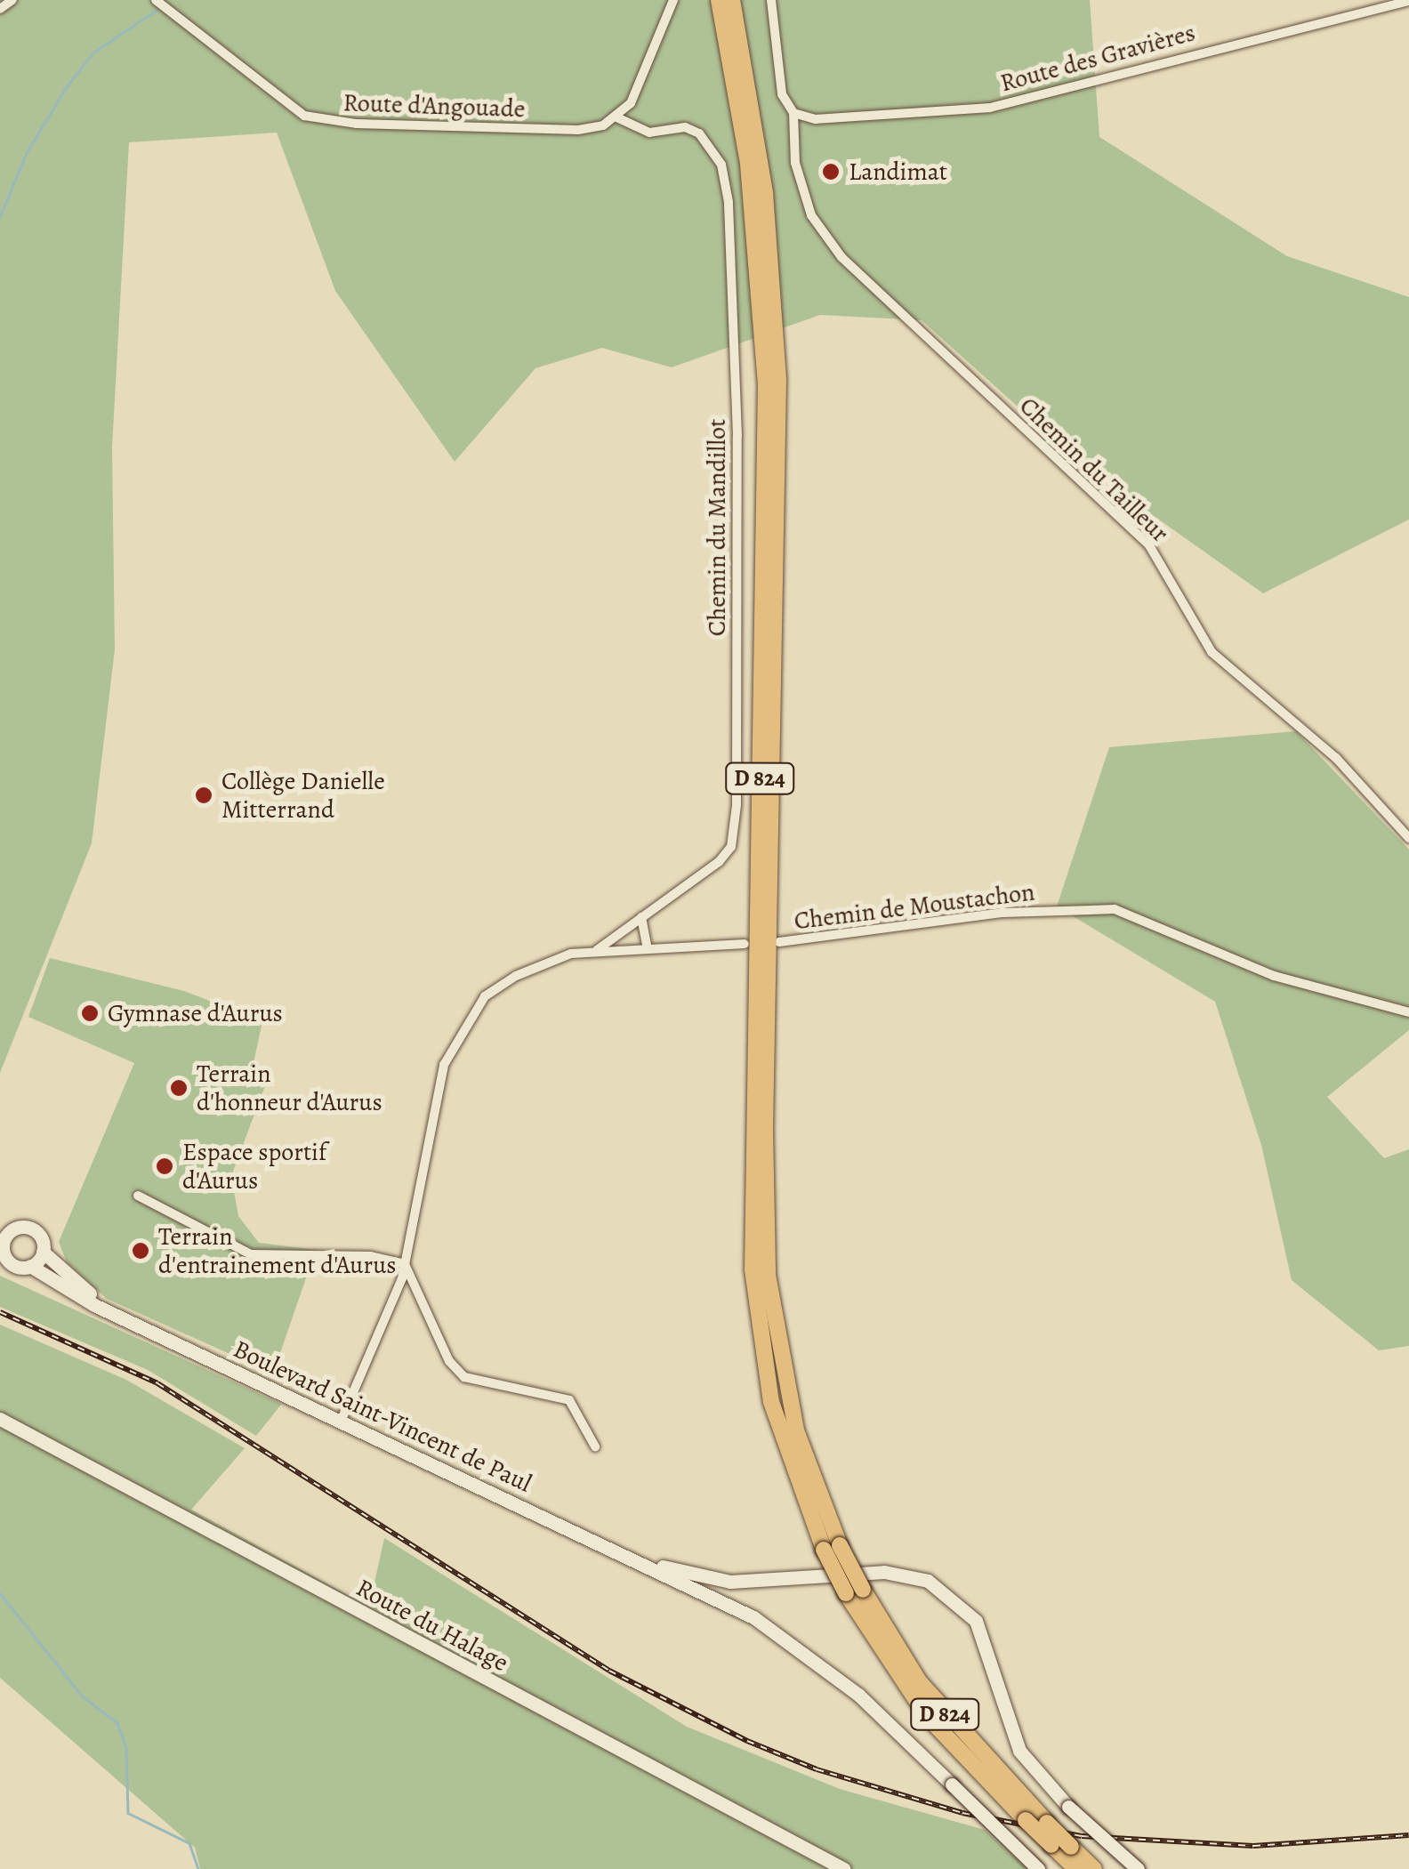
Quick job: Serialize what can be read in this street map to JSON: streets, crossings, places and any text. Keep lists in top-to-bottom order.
{
  "streets": {
    "highway": ["D 824"],
    "main road": ["Boulevard Saint-Vincent de Paul", "Route du Halage"],
    "street": [
      "Route des Gravières",
      "Route d'Angouade",
      "Chemin du Tailleur",
      "Chemin du Mandillot",
      "Chemin de Moustachon"
    ]
  },
  "crossings": [
    ["Route des Gravières", "Chemin du Tailleur"],
    ["Route d'Angouade", "Chemin du Mandillot"]
  ],
  "places": [
    "Landimat",
    "Collège Danielle Mitterrand",
    "Gymnase d'Aurus",
    "Terrain d'honneur d'Aurus",
    "Espace sportif d'Aurus",
    "Terrain d'entrainement d'Aurus"
  ]
}
